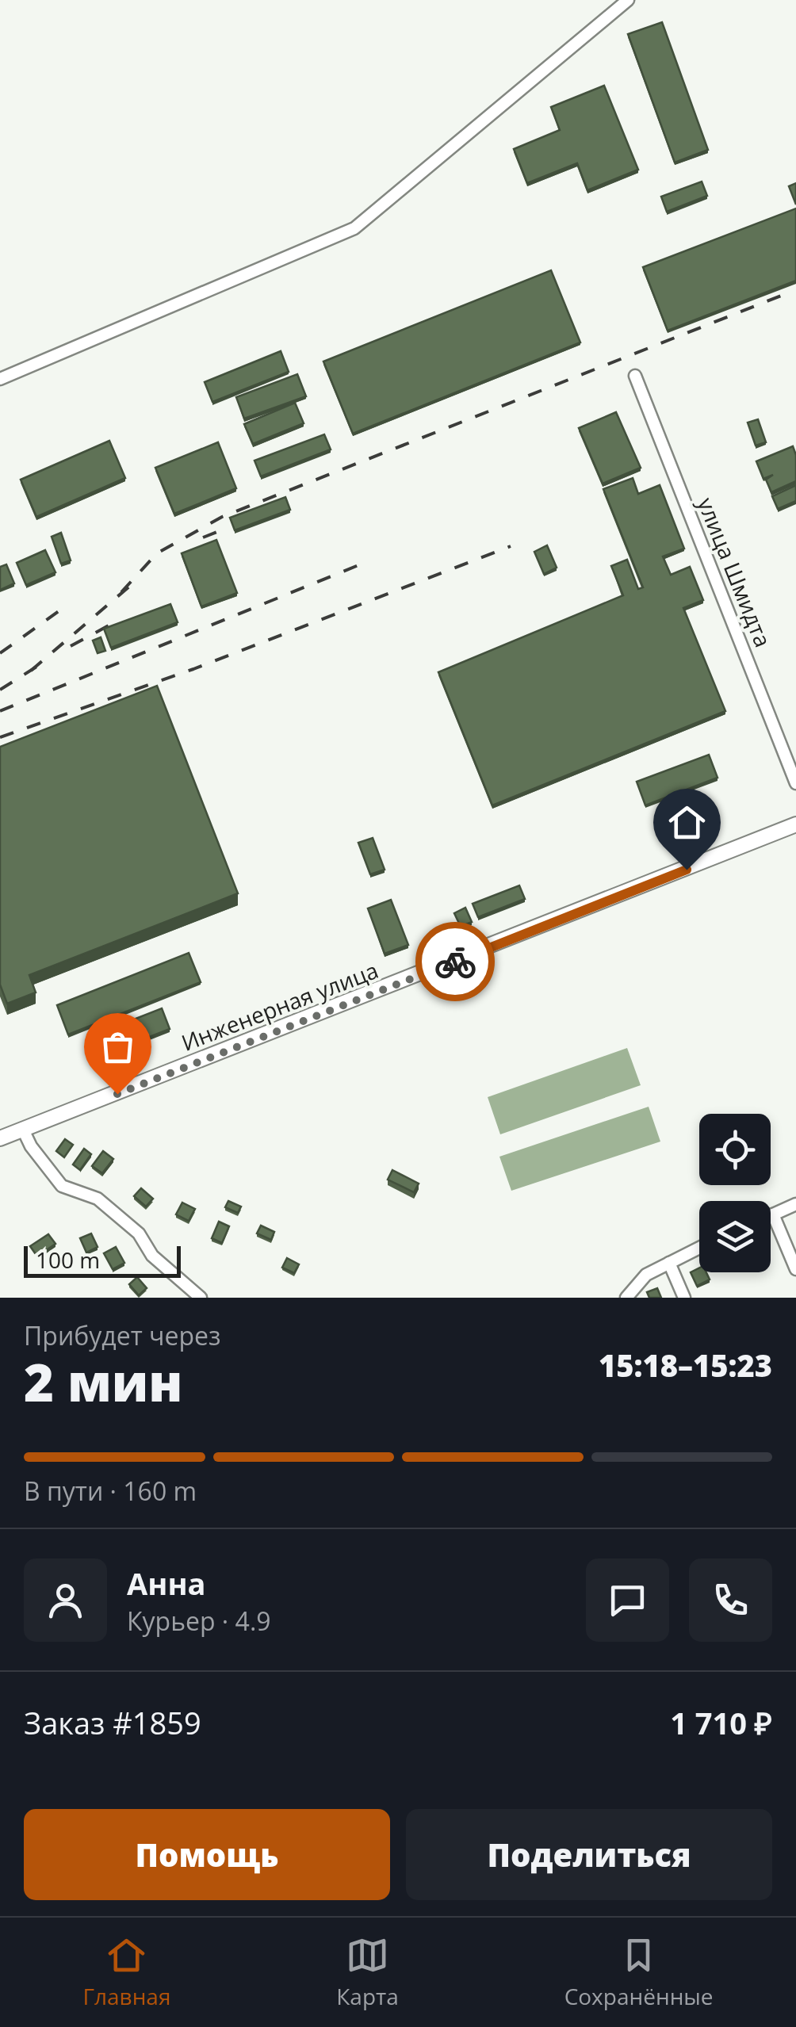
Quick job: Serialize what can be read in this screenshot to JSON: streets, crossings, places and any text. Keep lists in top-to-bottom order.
{
  "streets": {
    "street": ["улица Шмидта", "Инженерная улица"]
  },
  "scale_bar": "100 m",
  "page": {
    "scale": "100 m",
    "heading": ["2 мин", "Прибудет через", "15:18–15:23"],
    "panel": [
      "Анна",
      "Курьер · 4.9",
      "Заказ #1859",
      "1 710 ₽"
    ],
    "bar": "В пути · 160 m",
    "buttons": ["Помощь", "Поделиться"],
    "tabs": ["Главная", "Карта", "Сохранённые"]
  }
}
